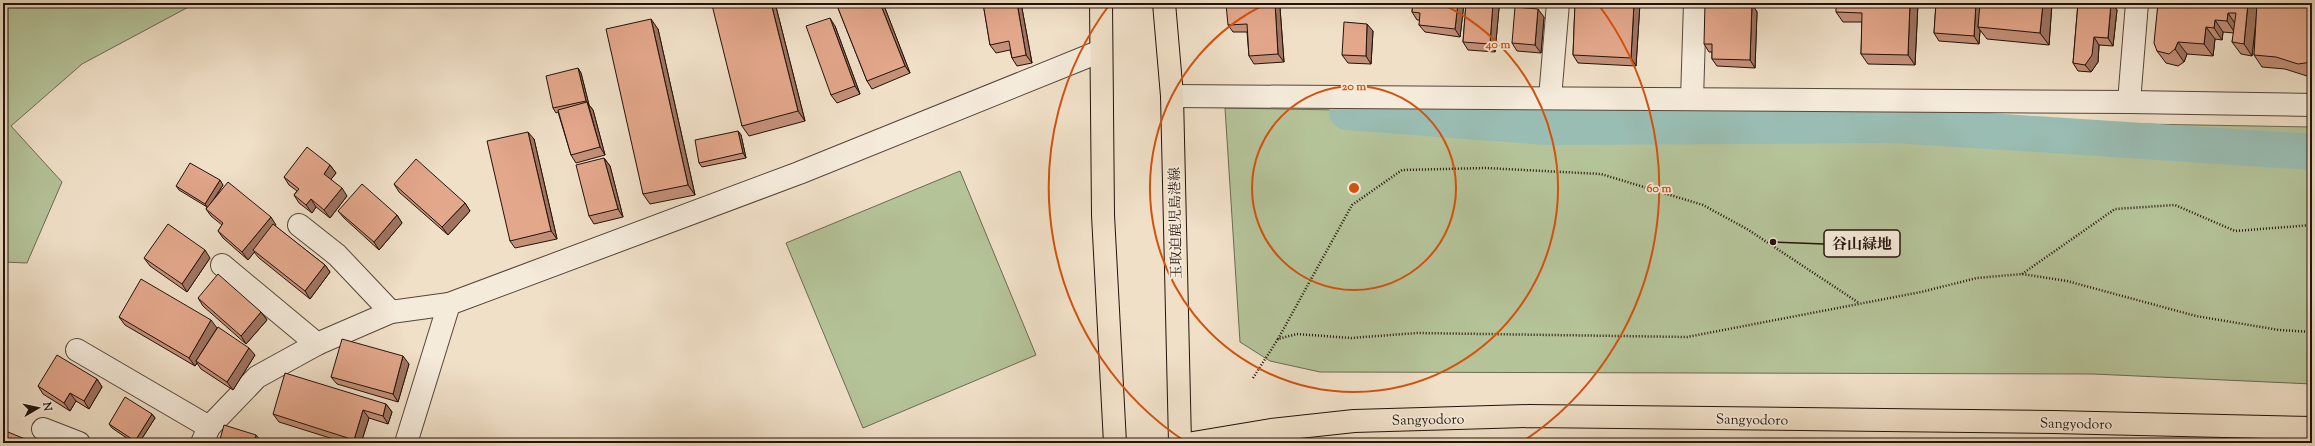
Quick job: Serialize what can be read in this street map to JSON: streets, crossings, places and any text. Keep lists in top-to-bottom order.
{
  "streets": {
    "main road": ["玉取迫鹿児島港線", "Sangyodoro"]
  },
  "places": ["谷山緑地"],
  "north": "right",
  "rings": ["40 m", "20 m", "60 m"]
}
